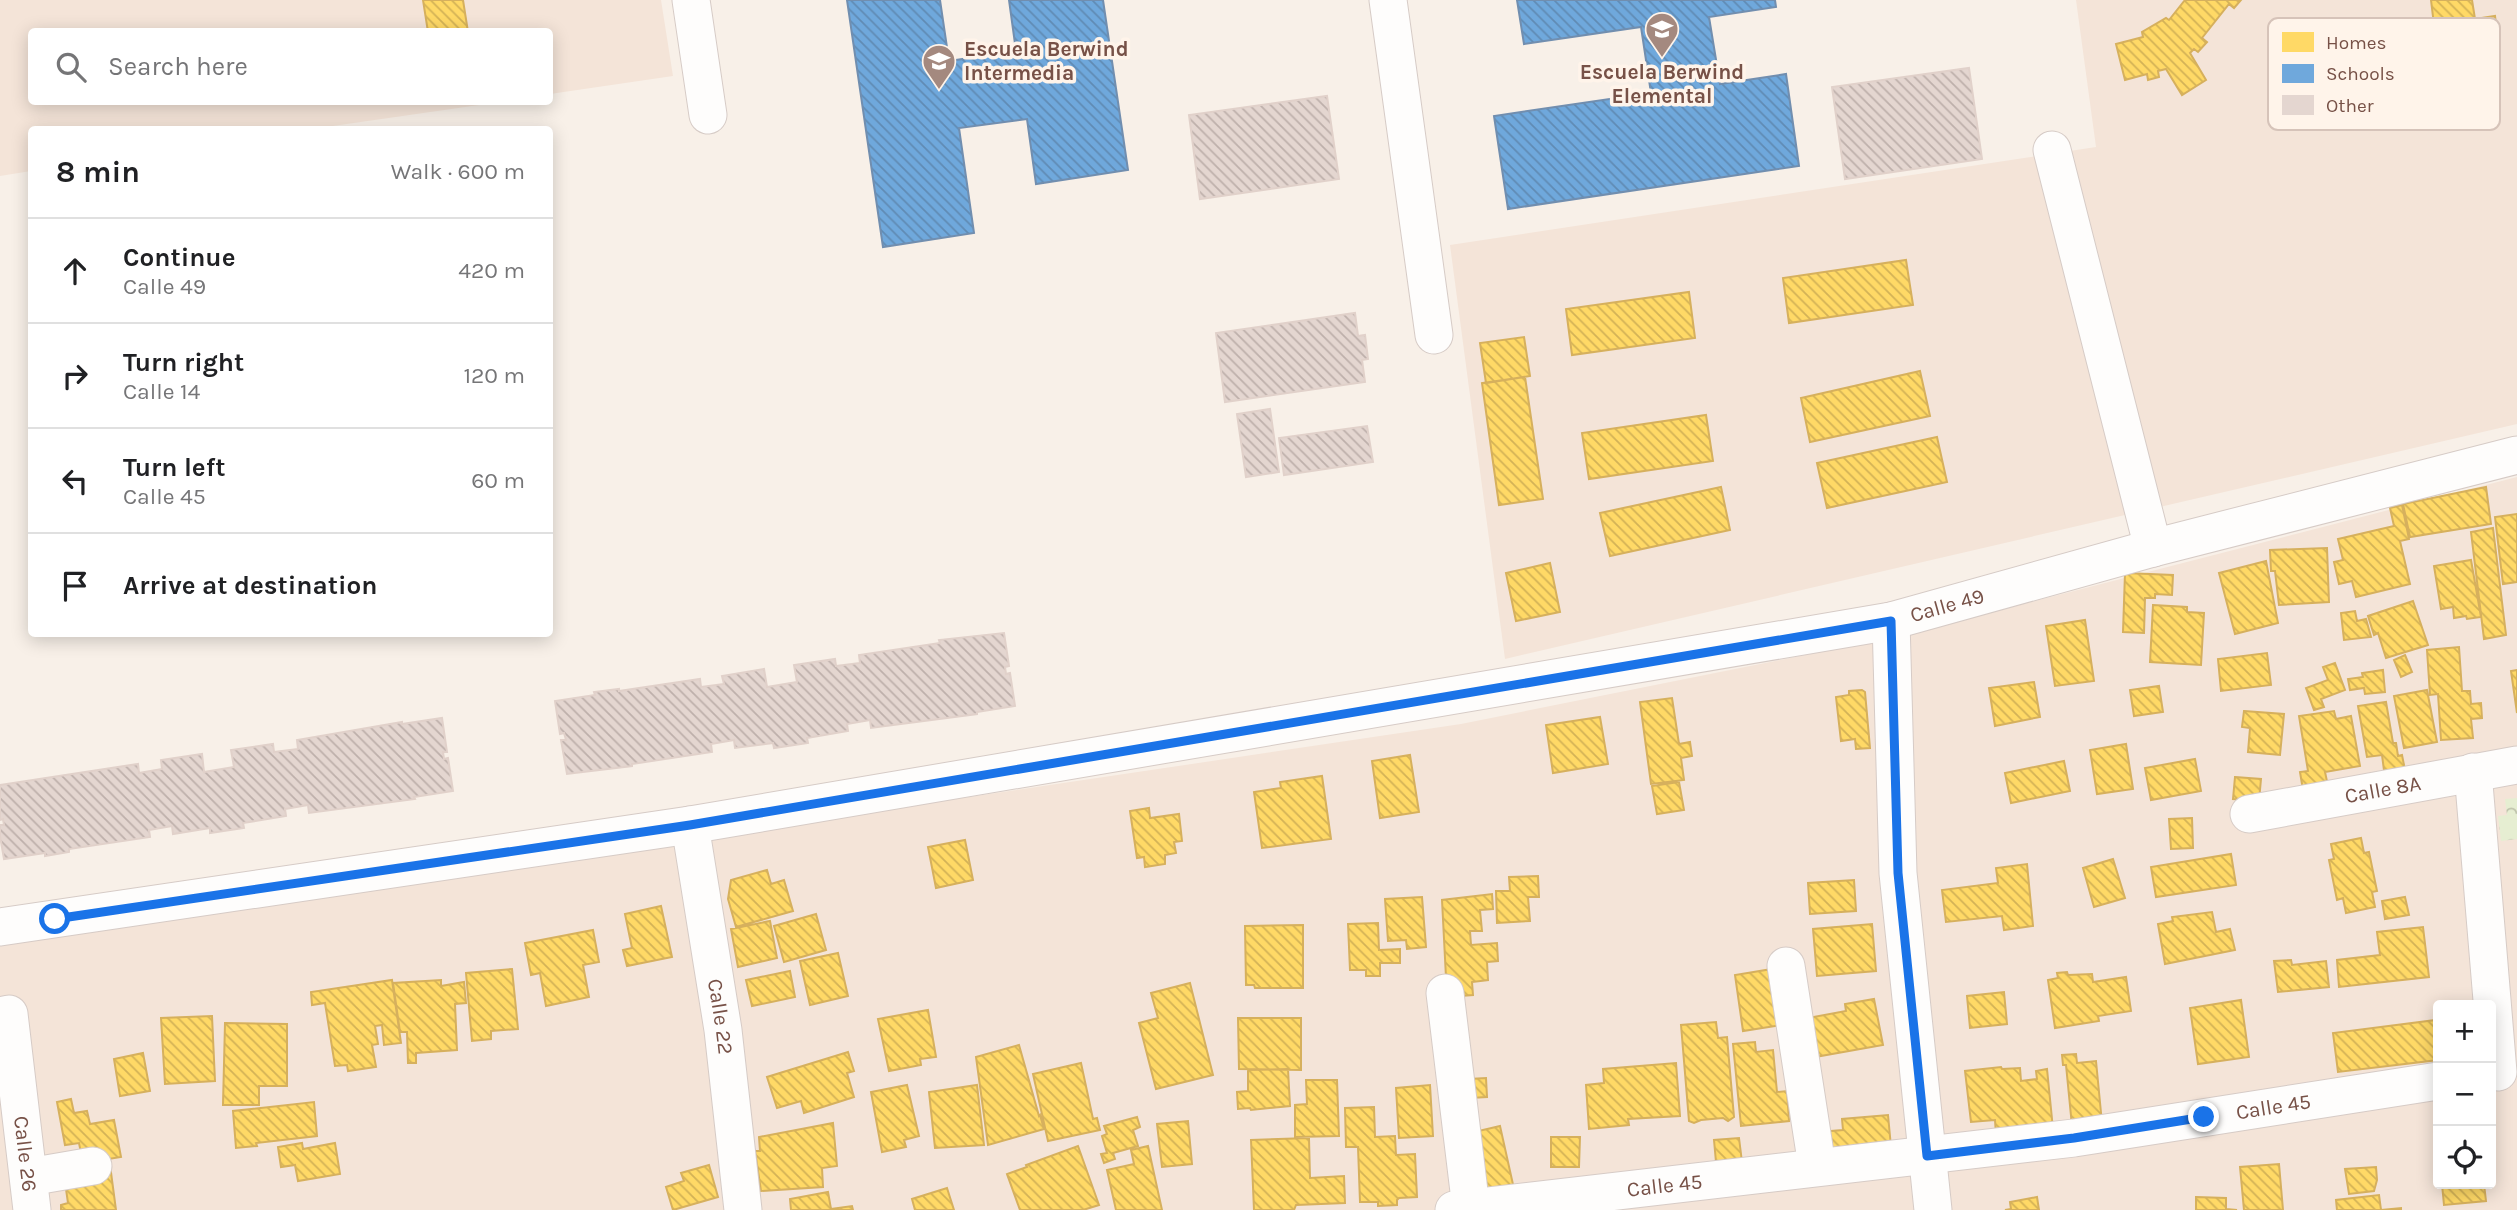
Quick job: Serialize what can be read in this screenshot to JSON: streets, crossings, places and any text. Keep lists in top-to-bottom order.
{
  "streets": {
    "street": [
      "Calle 49",
      "Calle 8A",
      "Calle 22",
      "Calle 45",
      "Calle 26"
    ]
  },
  "crossings": [
    ["Calle 49", "Calle 22"]
  ],
  "places": {
    "school or university": ["Escuela Berwind Elemental", "Escuela Berwind Intermedia"]
  },
  "legend": ["Homes", "Schools", "Other"],
  "page": {
    "search": "Search here",
    "heading": ["8 min", "Walk · 600 m"],
    "list": [
      ["Continue", "Calle 49", "420 m"],
      ["Turn right", "Calle 14", "120 m"],
      ["Turn left", "Calle 45", "60 m"],
      "Arrive at destination"
    ],
    "map_buttons": ["+", "−"]
  }
}
